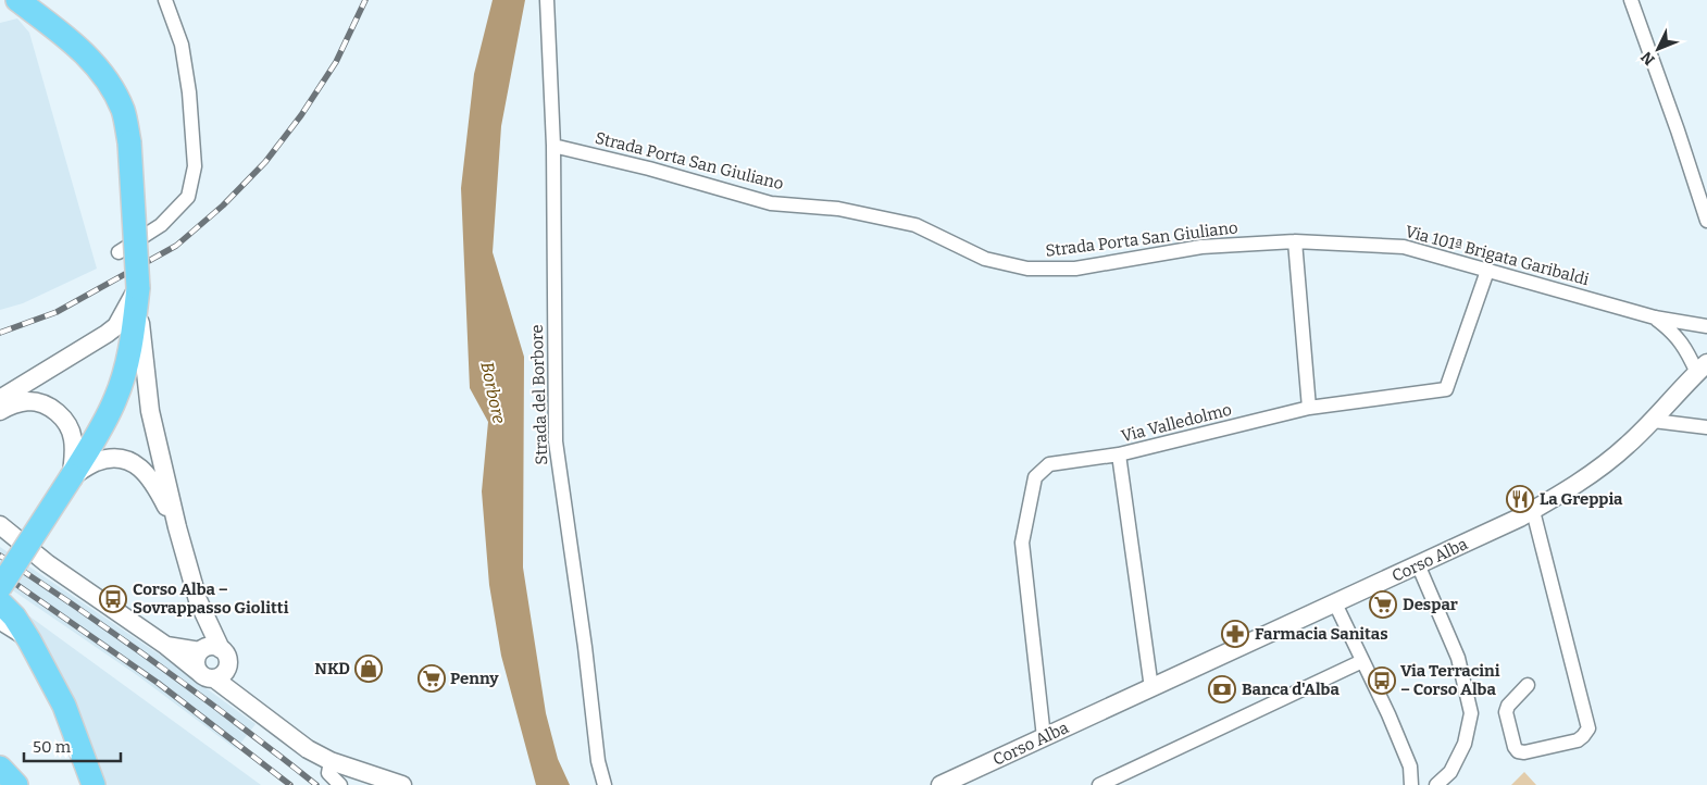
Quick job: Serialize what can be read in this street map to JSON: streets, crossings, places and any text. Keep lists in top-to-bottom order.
{
  "streets": {
    "street": [
      "Strada Porta San Giuliano",
      "Via 101ª Brigata Garibaldi",
      "Strada del Borbore",
      "Via Valledolmo",
      "Corso Alba"
    ]
  },
  "crossings": [
    ["Strada Porta San Giuliano", "Via 101ª Brigata Garibaldi"],
    ["Strada Porta San Giuliano", "Strada del Borbore"],
    ["Via 101ª Brigata Garibaldi", "Via Valledolmo"],
    ["Via 101ª Brigata Garibaldi", "Corso Alba"],
    ["Via Valledolmo", "Corso Alba"]
  ],
  "water": ["Borbore"],
  "places": {
    "restaurant": ["La Greppia"],
    "bus stop": ["Corso Alba – Sovrappasso Giolitti", "Via Terracini – Corso Alba"],
    "supermarket": ["Despar", "Penny"],
    "pharmacy": ["Farmacia Sanitas"],
    "shop": ["NKD"],
    "bank": ["Banca d'Alba"]
  },
  "scale_bar": "50 m",
  "north": "bottom left"
}
